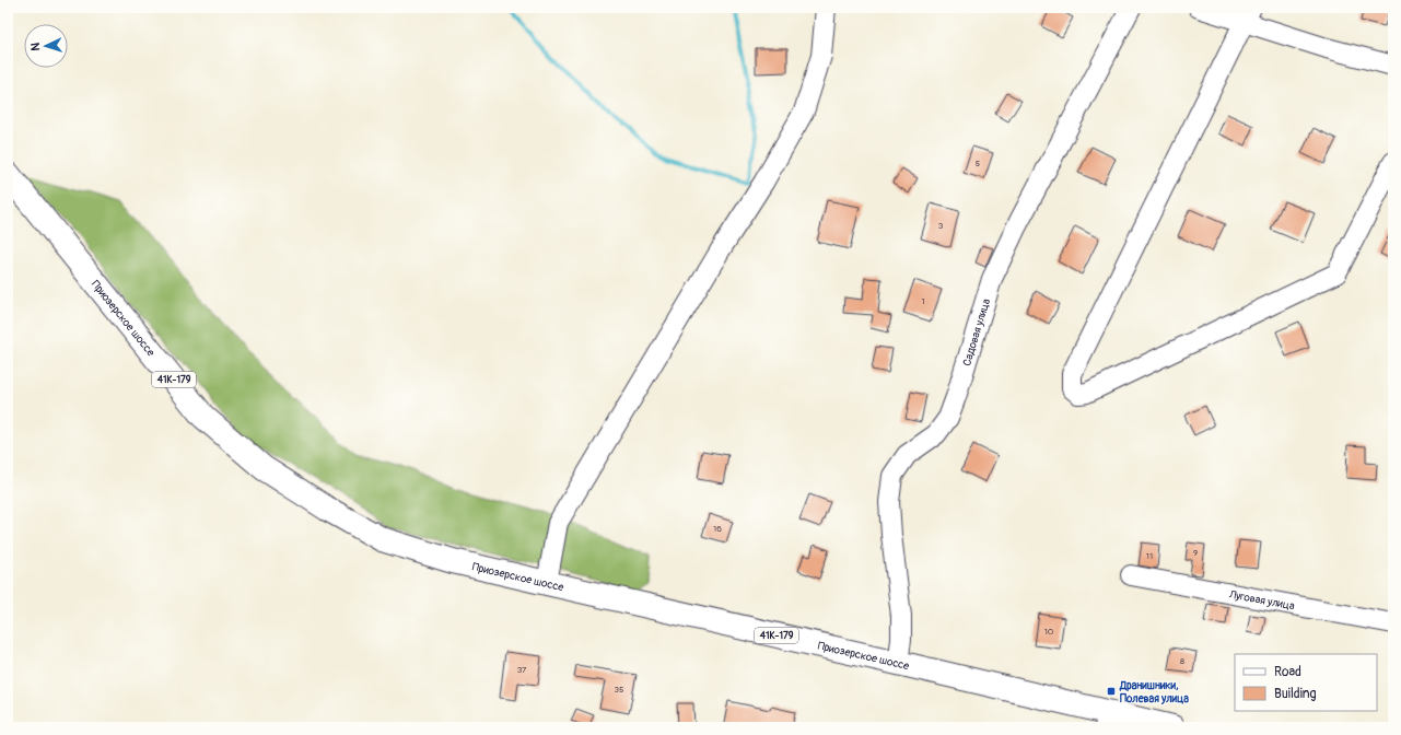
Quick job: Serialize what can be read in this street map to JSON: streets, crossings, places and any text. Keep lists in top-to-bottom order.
{
  "streets": {
    "main road": ["Приозерское шоссе", "41К-179"],
    "street": ["Садовая улица", "Луговая улица"]
  },
  "crossings": [
    ["Приозерское шоссе", "Садовая улица"]
  ],
  "places": {
    "transit": ["Дранишники, Полевая улица"]
  },
  "house_numbers": [
    "5",
    "3",
    "1",
    "16",
    "9",
    "11",
    "10",
    "8",
    "37",
    "35"
  ],
  "legend": ["Road", "Building"],
  "north": "left"
}
